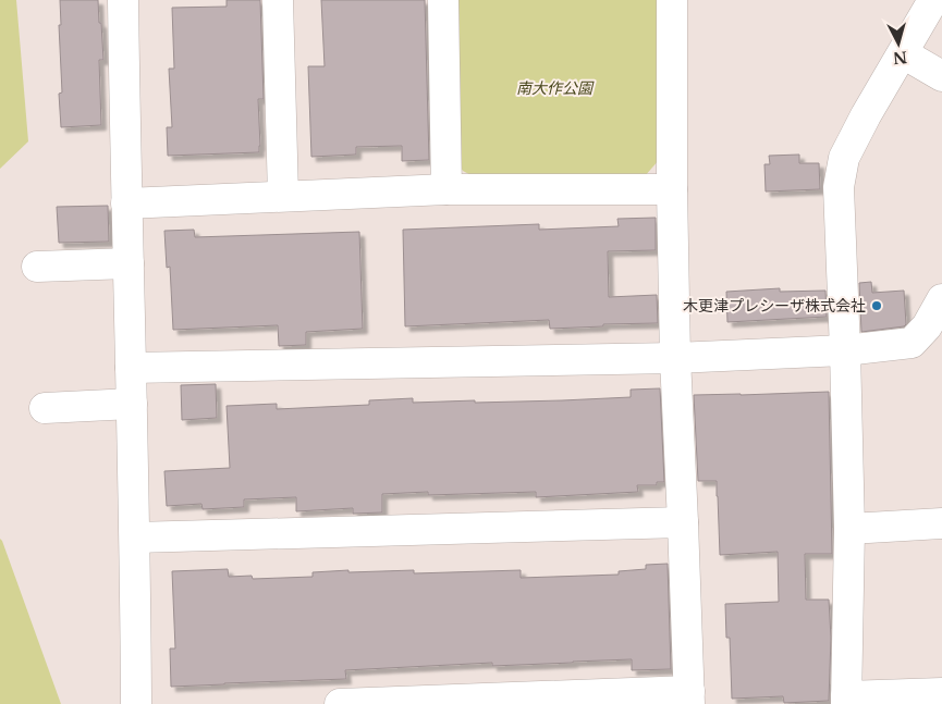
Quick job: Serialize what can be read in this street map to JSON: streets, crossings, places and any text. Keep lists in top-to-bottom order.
{
  "parks": ["南大作公園"],
  "places": ["木更津プレシーザ株式会社"],
  "north": "bottom"
}
